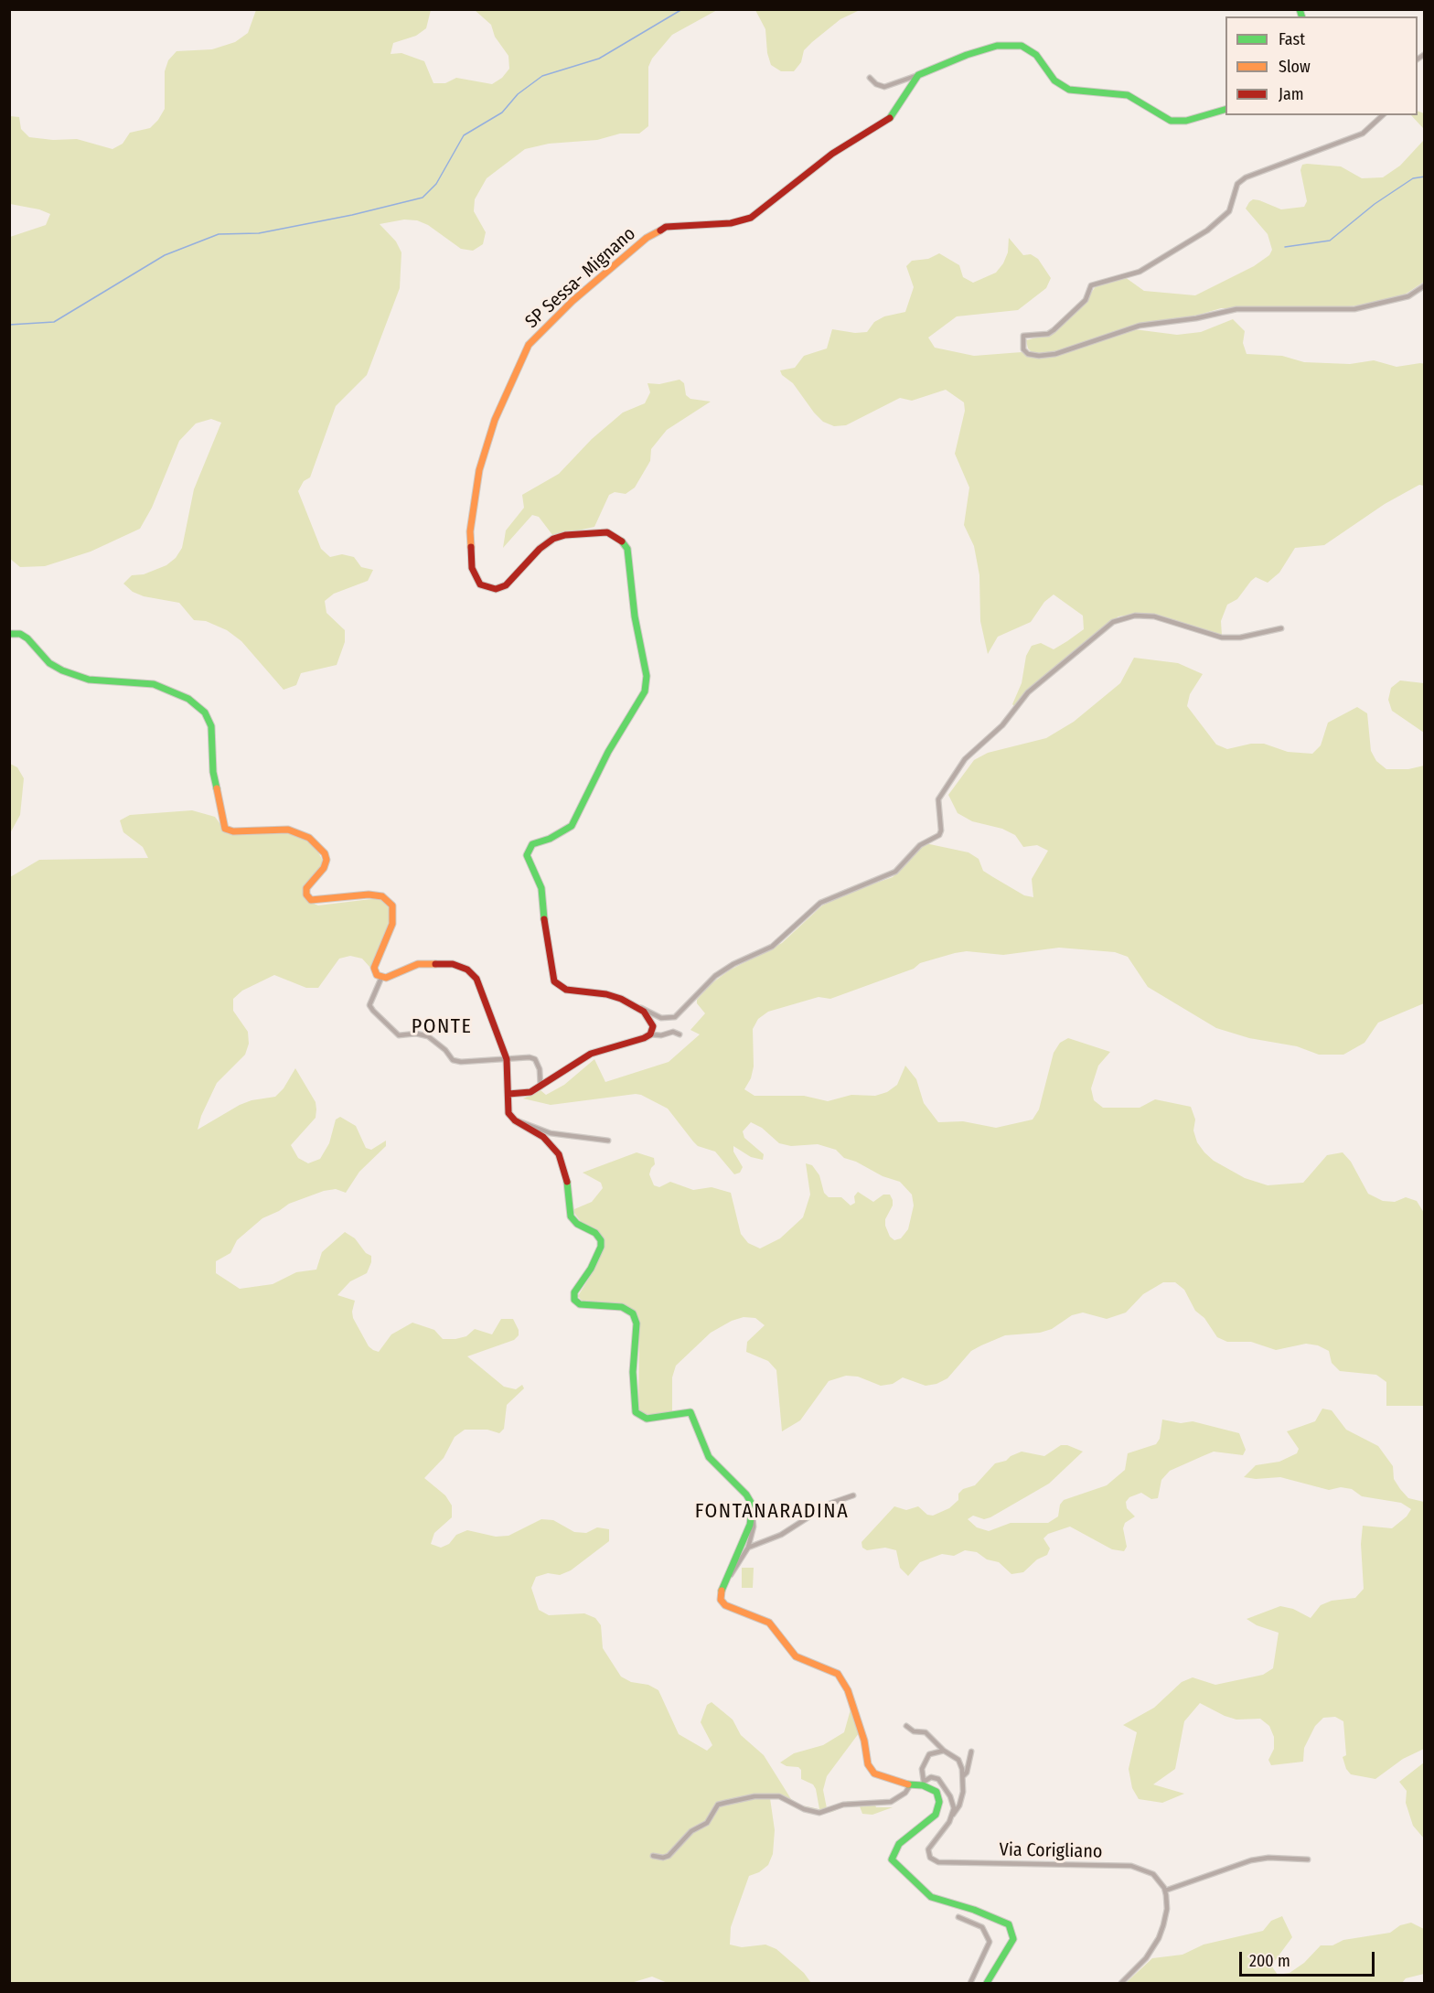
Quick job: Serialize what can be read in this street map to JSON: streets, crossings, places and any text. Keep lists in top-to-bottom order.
{
  "streets": {
    "street": ["SP Sessa- Mignano", "Via Corigliano"]
  },
  "districts": ["PONTE", "FONTANARADINA"],
  "legend": ["Fast", "Slow", "Jam"],
  "scale_bar": "200 m"
}
